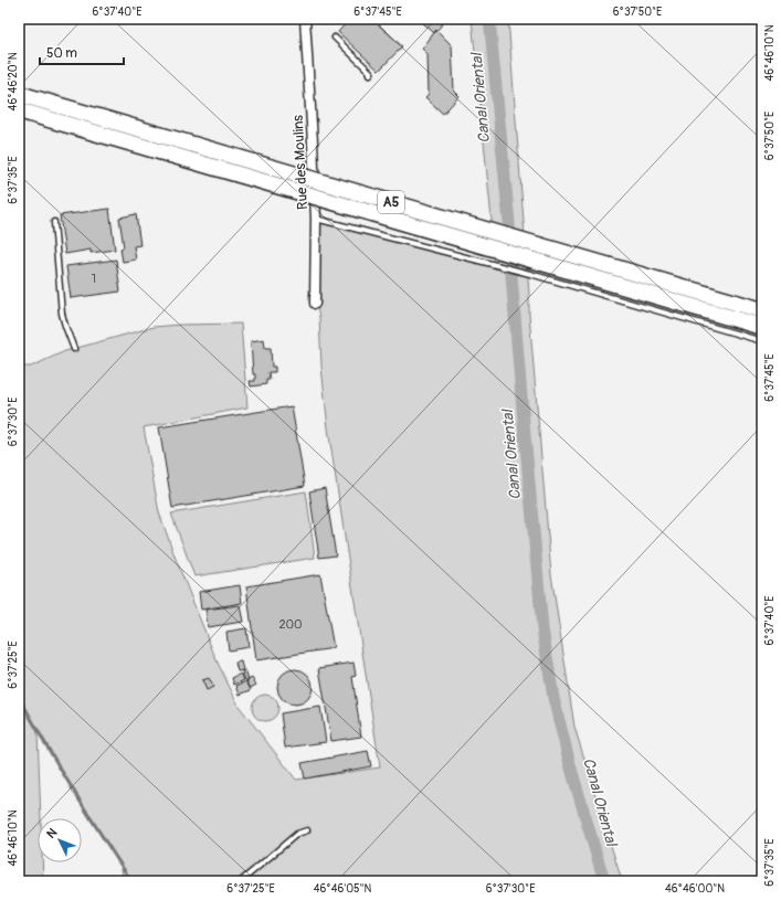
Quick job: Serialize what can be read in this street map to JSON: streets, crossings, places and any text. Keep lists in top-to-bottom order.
{
  "streets": {
    "highway": ["A5"],
    "street": ["Rue des Moulins"]
  },
  "water": ["Canal Oriental"],
  "house_numbers": ["1", "200"],
  "scale_bar": "50 m",
  "north": "top left",
  "coordinates": [
    "6°37'40\"E",
    "6°37'45\"E",
    "6°37'50\"E",
    "46°46'10\"N",
    "46°46'20\"N",
    "6°37'35\"E",
    "6°37'30\"E",
    "6°37'25\"E",
    "46°46'05\"N",
    "46°46'00\"N"
  ]
}
